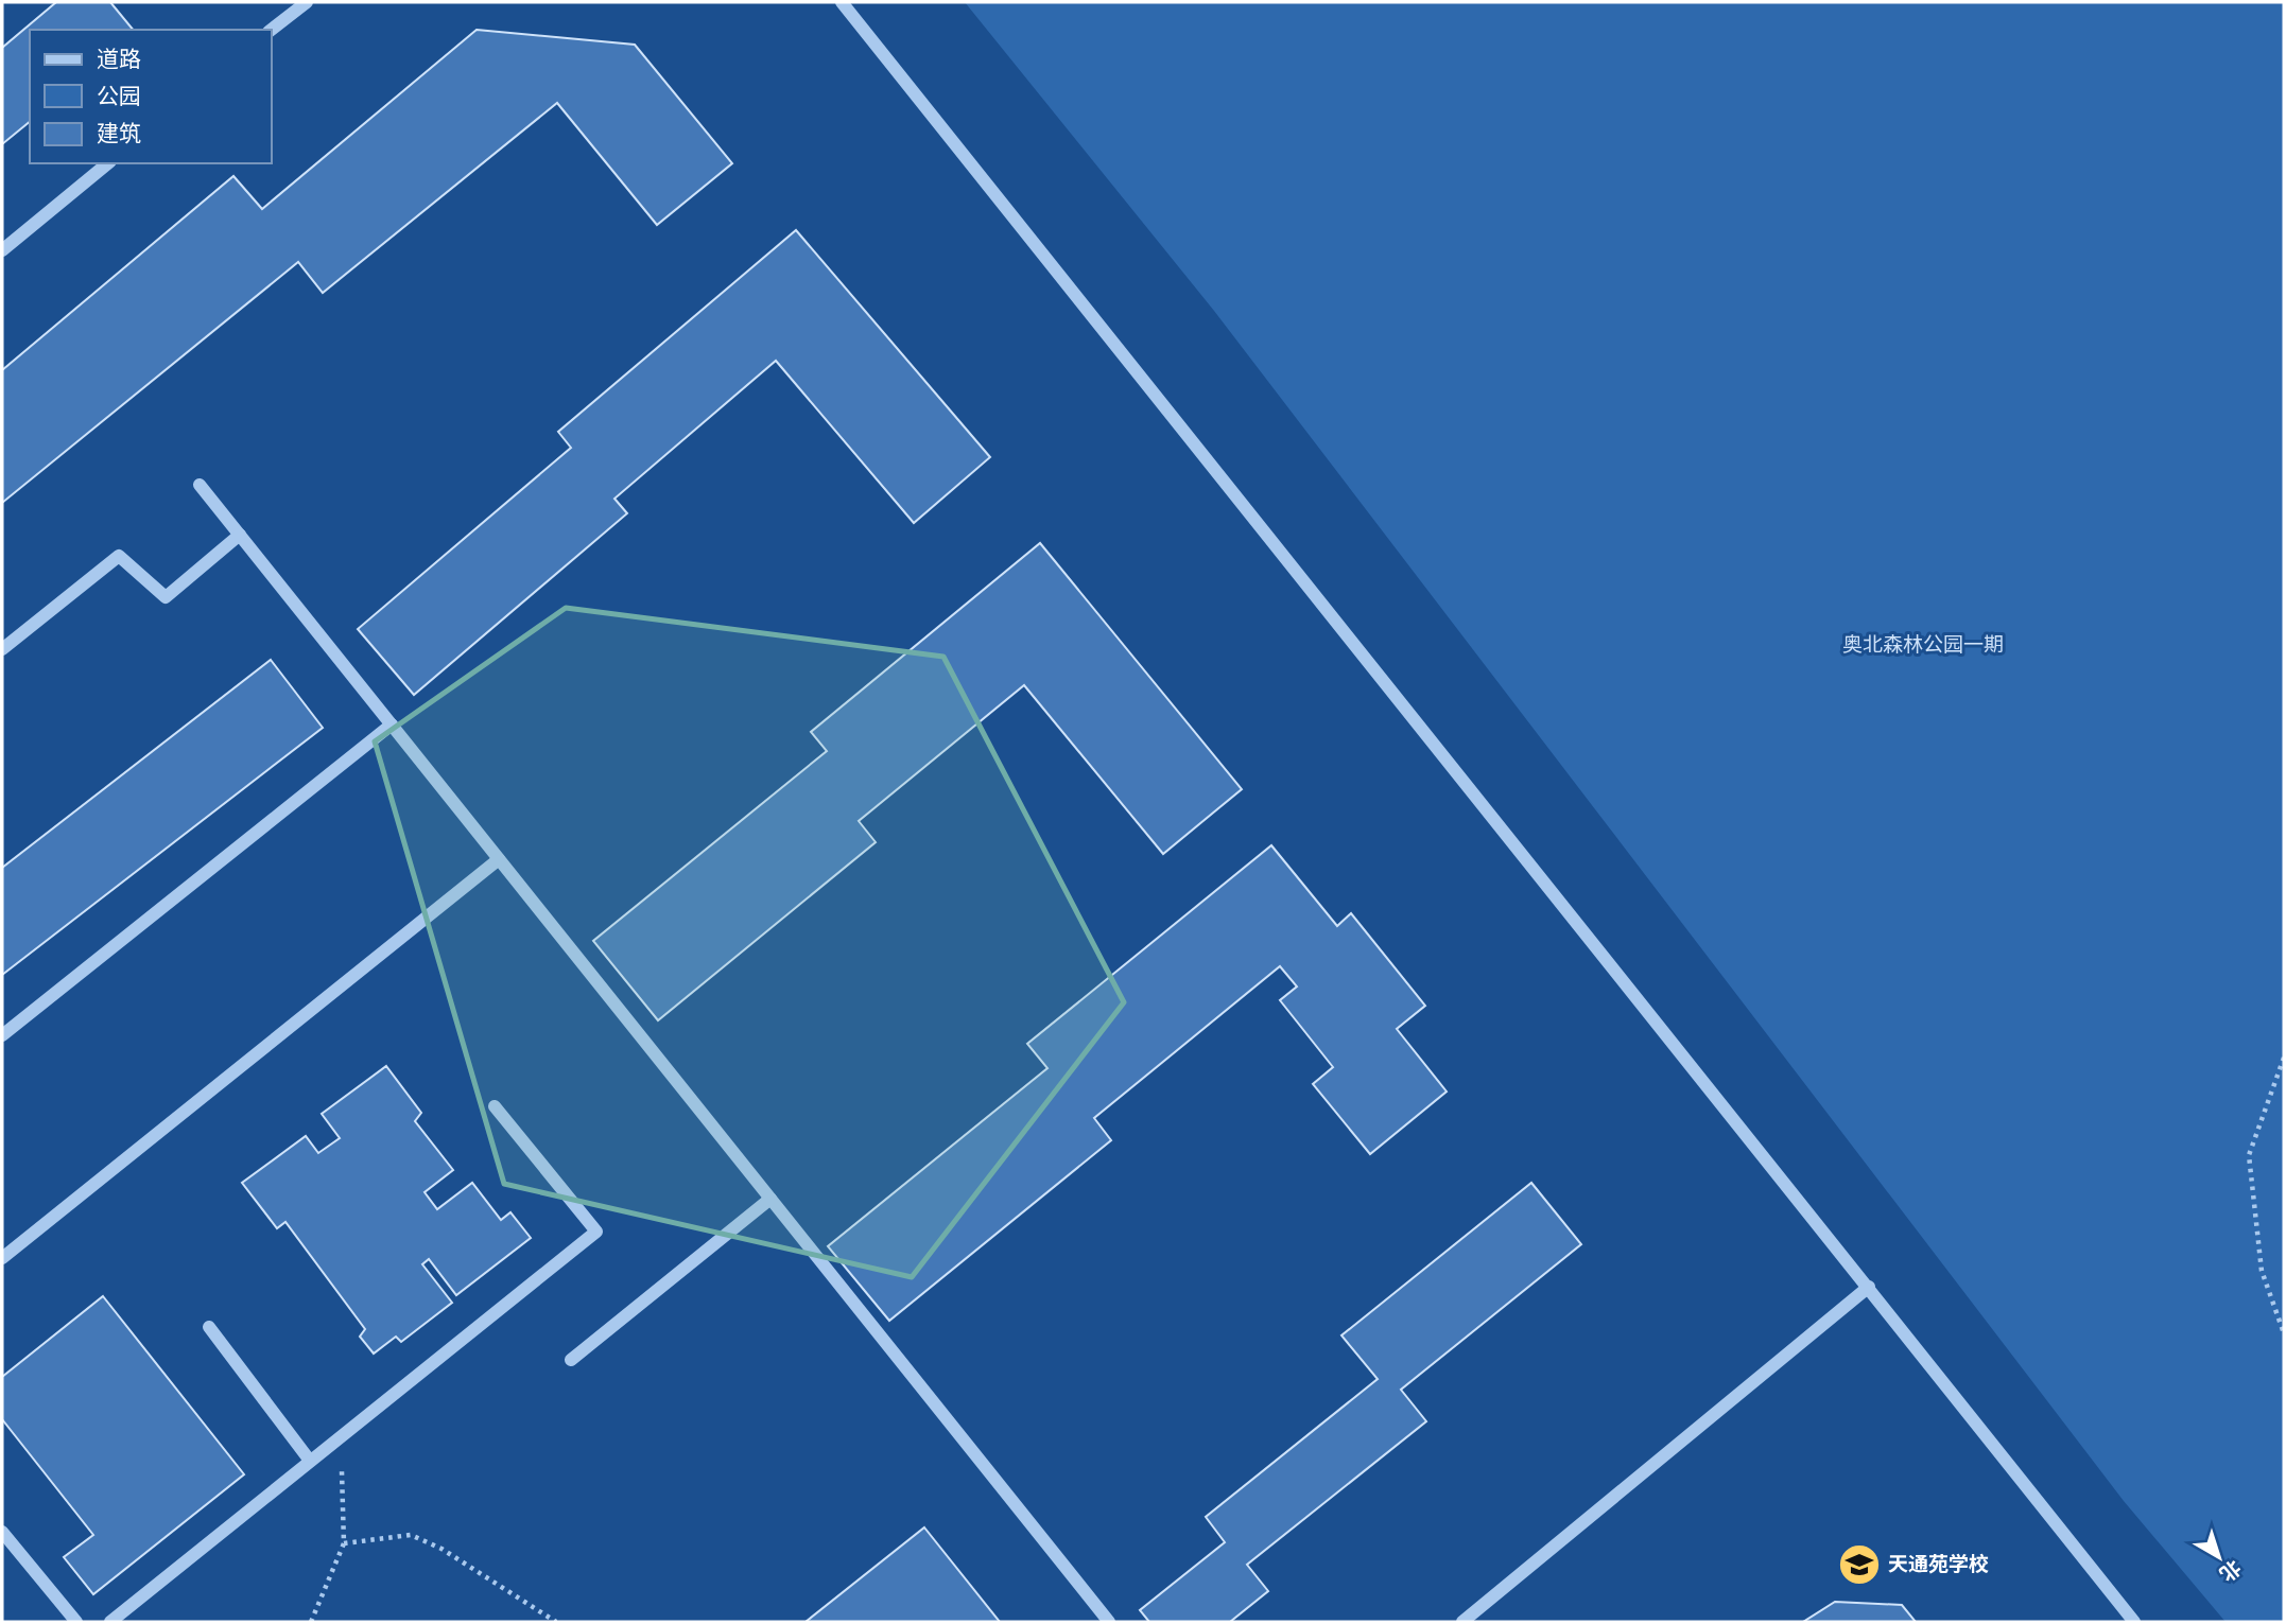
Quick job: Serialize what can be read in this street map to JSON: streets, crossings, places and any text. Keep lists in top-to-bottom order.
{
  "parks": ["奥北森林公园一期"],
  "places": {
    "school or university": ["天通苑学校"]
  },
  "legend": ["道路", "公园", "建筑"],
  "north": "bottom right"
}
